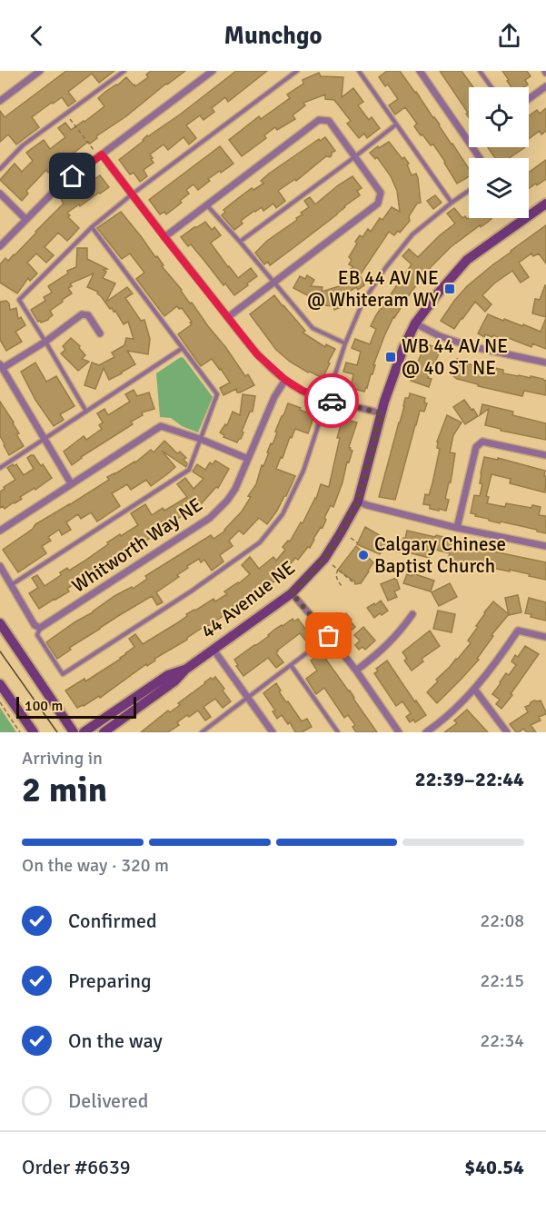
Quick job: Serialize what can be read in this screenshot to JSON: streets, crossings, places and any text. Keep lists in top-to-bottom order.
{
  "streets": {
    "street": ["Whitworth Way NE", "44 Avenue NE"]
  },
  "places": {
    "transit": ["EB 44 AV NE @ Whiteram WY", "WB 44 AV NE @ 40 ST NE"],
    "other": ["Calgary Chinese Baptist Church"]
  },
  "scale_bar": "100 m",
  "page": {
    "header": "Munchgo",
    "scale": "100 m",
    "heading": ["2 min", "Arriving in", "22:39–22:44"],
    "panel": ["Order #6639", "$40.54"],
    "bar": "On the way · 320 m",
    "list": [
      ["Confirmed", "22:08"],
      ["Preparing", "22:15"],
      ["On the way", "22:34"],
      "Delivered"
    ]
  }
}
